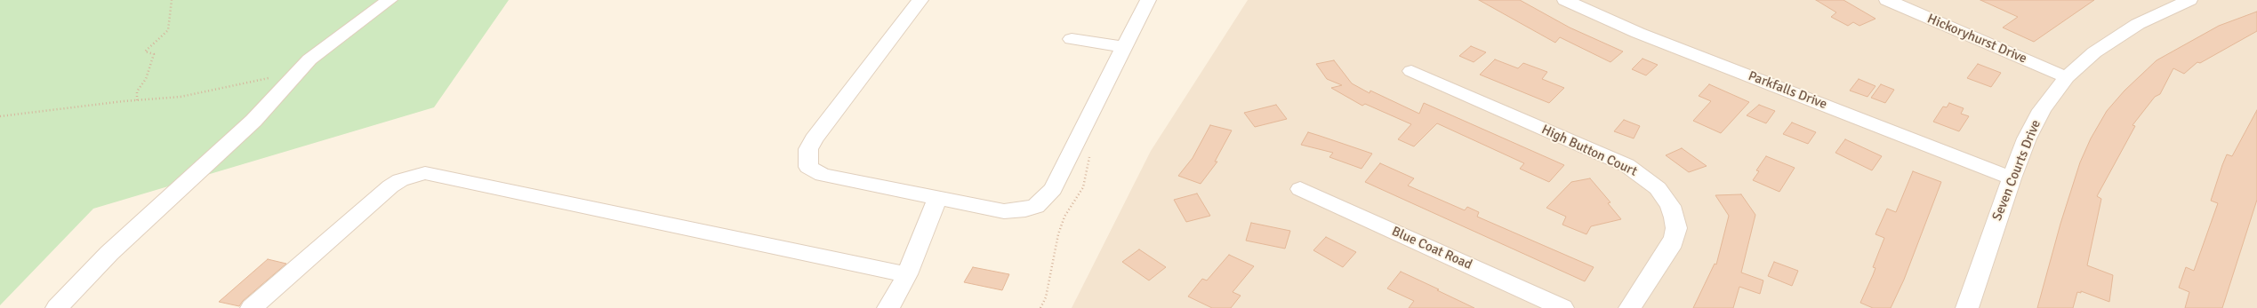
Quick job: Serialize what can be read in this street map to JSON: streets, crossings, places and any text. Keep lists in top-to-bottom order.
{
  "streets": {
    "street": [
      "Hickoryhurst Drive",
      "Parkfalls Drive",
      "High Button Court",
      "Seven Courts Drive",
      "Blue Coat Road"
    ]
  },
  "crossings": [
    ["Hickoryhurst Drive", "Seven Courts Drive"],
    ["Parkfalls Drive", "Seven Courts Drive"]
  ]
}
